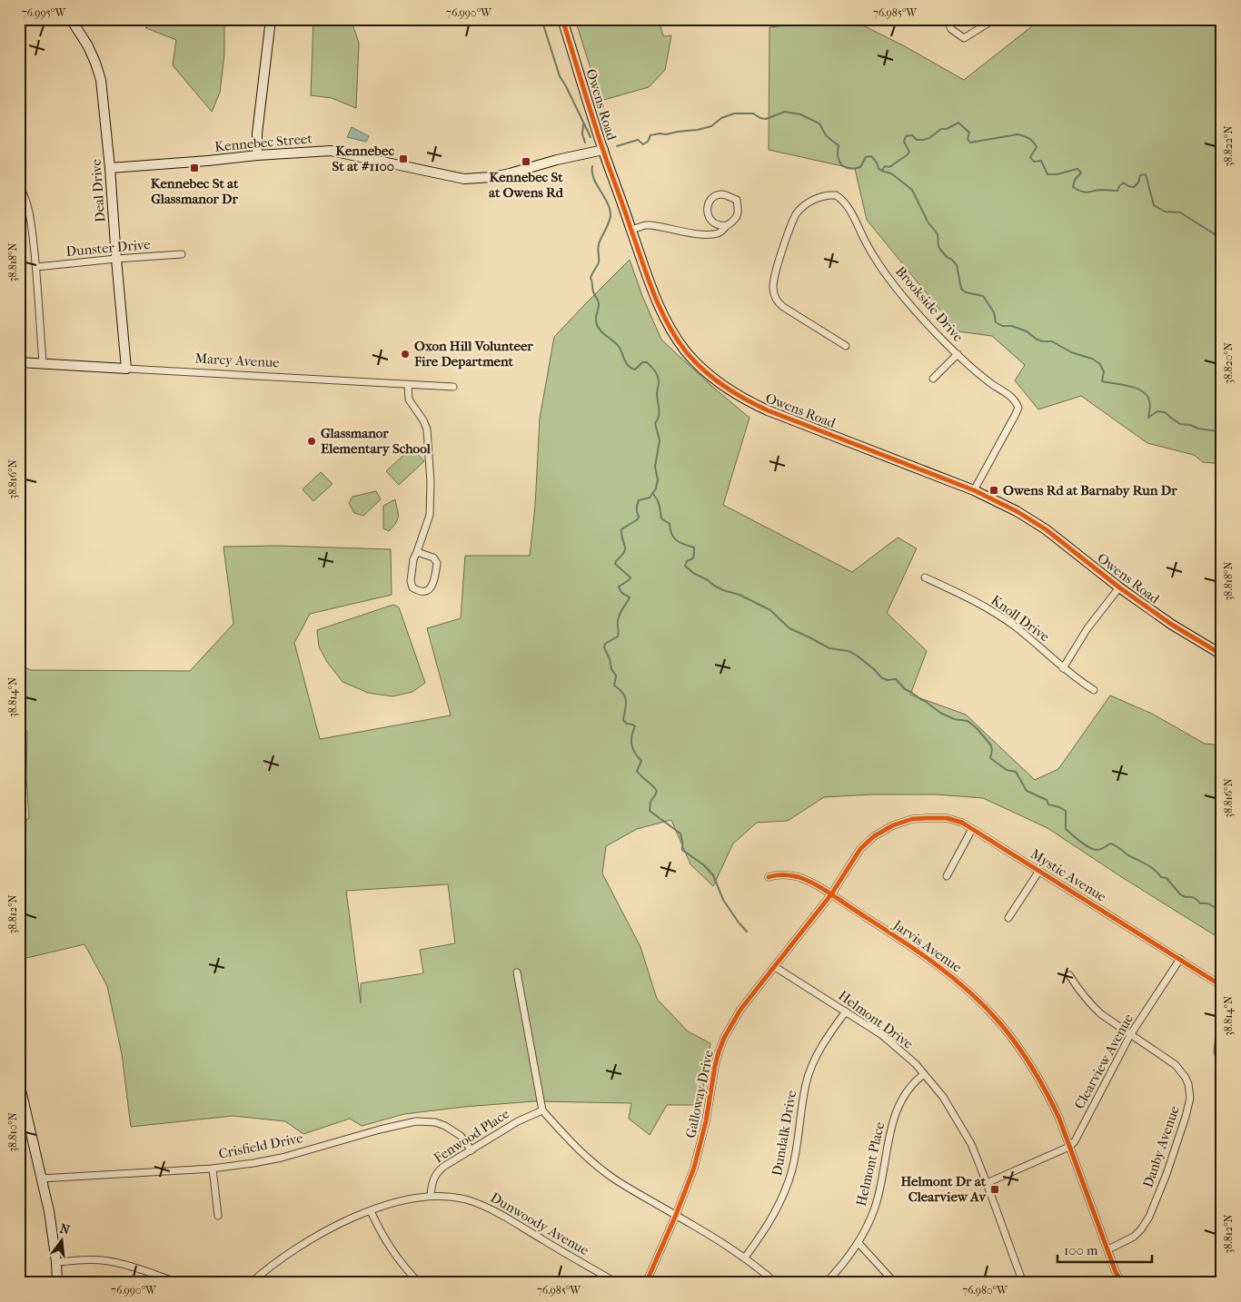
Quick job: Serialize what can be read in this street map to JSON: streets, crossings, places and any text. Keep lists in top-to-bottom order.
{
  "streets": {
    "street": [
      "Owens Road",
      "Kennebec Street",
      "Deal Drive",
      "Dunster Drive",
      "Brookside Drive",
      "Marcy Avenue",
      "Knoll Drive",
      "Mystic Avenue",
      "Jarvis Avenue",
      "Helmont Drive",
      "Clearview Avenue",
      "Galloway Drive",
      "Dundalk Drive",
      "Fenwood Place",
      "Crisfield Drive",
      "Danby Avenue",
      "Helmont Place",
      "Dunwoody Avenue"
    ]
  },
  "crossings": [
    ["Owens Road", "Kennebec Street"],
    ["Owens Road", "Brookside Drive"],
    ["Kennebec Street", "Deal Drive"],
    ["Deal Drive", "Dunster Drive"],
    ["Deal Drive", "Marcy Avenue"],
    ["Mystic Avenue", "Clearview Avenue"],
    ["Mystic Avenue", "Galloway Drive"],
    ["Jarvis Avenue", "Clearview Avenue"],
    ["Jarvis Avenue", "Galloway Drive"],
    ["Jarvis Avenue", "Danby Avenue"],
    ["Helmont Drive", "Galloway Drive"],
    ["Helmont Drive", "Dundalk Drive"],
    ["Helmont Drive", "Helmont Place"],
    ["Clearview Avenue", "Danby Avenue"],
    ["Fenwood Place", "Crisfield Drive"],
    ["Fenwood Place", "Dunwoody Avenue"]
  ],
  "places": {
    "transit": [
      "Kennebec St at #1100",
      "Kennebec St at Owens Rd",
      "Kennebec St at Glassmanor Dr",
      "Owens Rd at Barnaby Run Dr",
      "Helmont Dr at Clearview Av"
    ],
    "other": ["Oxon Hill Volunteer Fire Department", "Glassmanor Elementary School"]
  },
  "scale_bar": "100 m",
  "north": "top",
  "coordinates": [
    "76.995°W",
    "76.990°W",
    "76.985°W",
    "38.822°N",
    "38.818°N",
    "38.820°N",
    "38.816°N",
    "38.814°N",
    "38.812°N",
    "38.810°N",
    "76.980°W"
  ]
}
